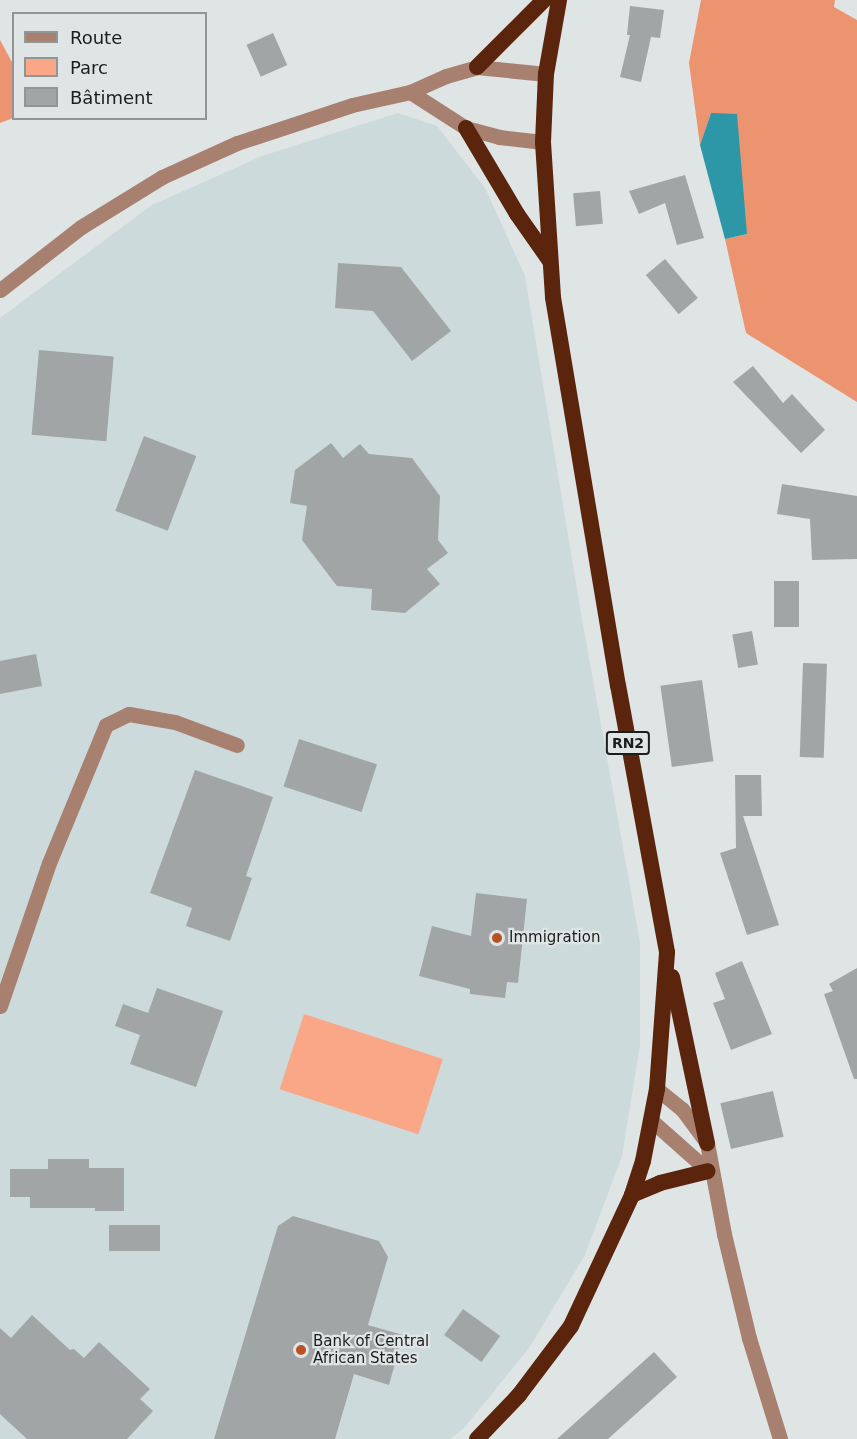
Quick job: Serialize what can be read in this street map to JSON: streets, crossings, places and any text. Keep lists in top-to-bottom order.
{
  "streets": {
    "highway": ["RN2"]
  },
  "places": ["Immigration", "Bank of Central African States"],
  "legend": ["Route", "Parc", "Bâtiment"]
}
